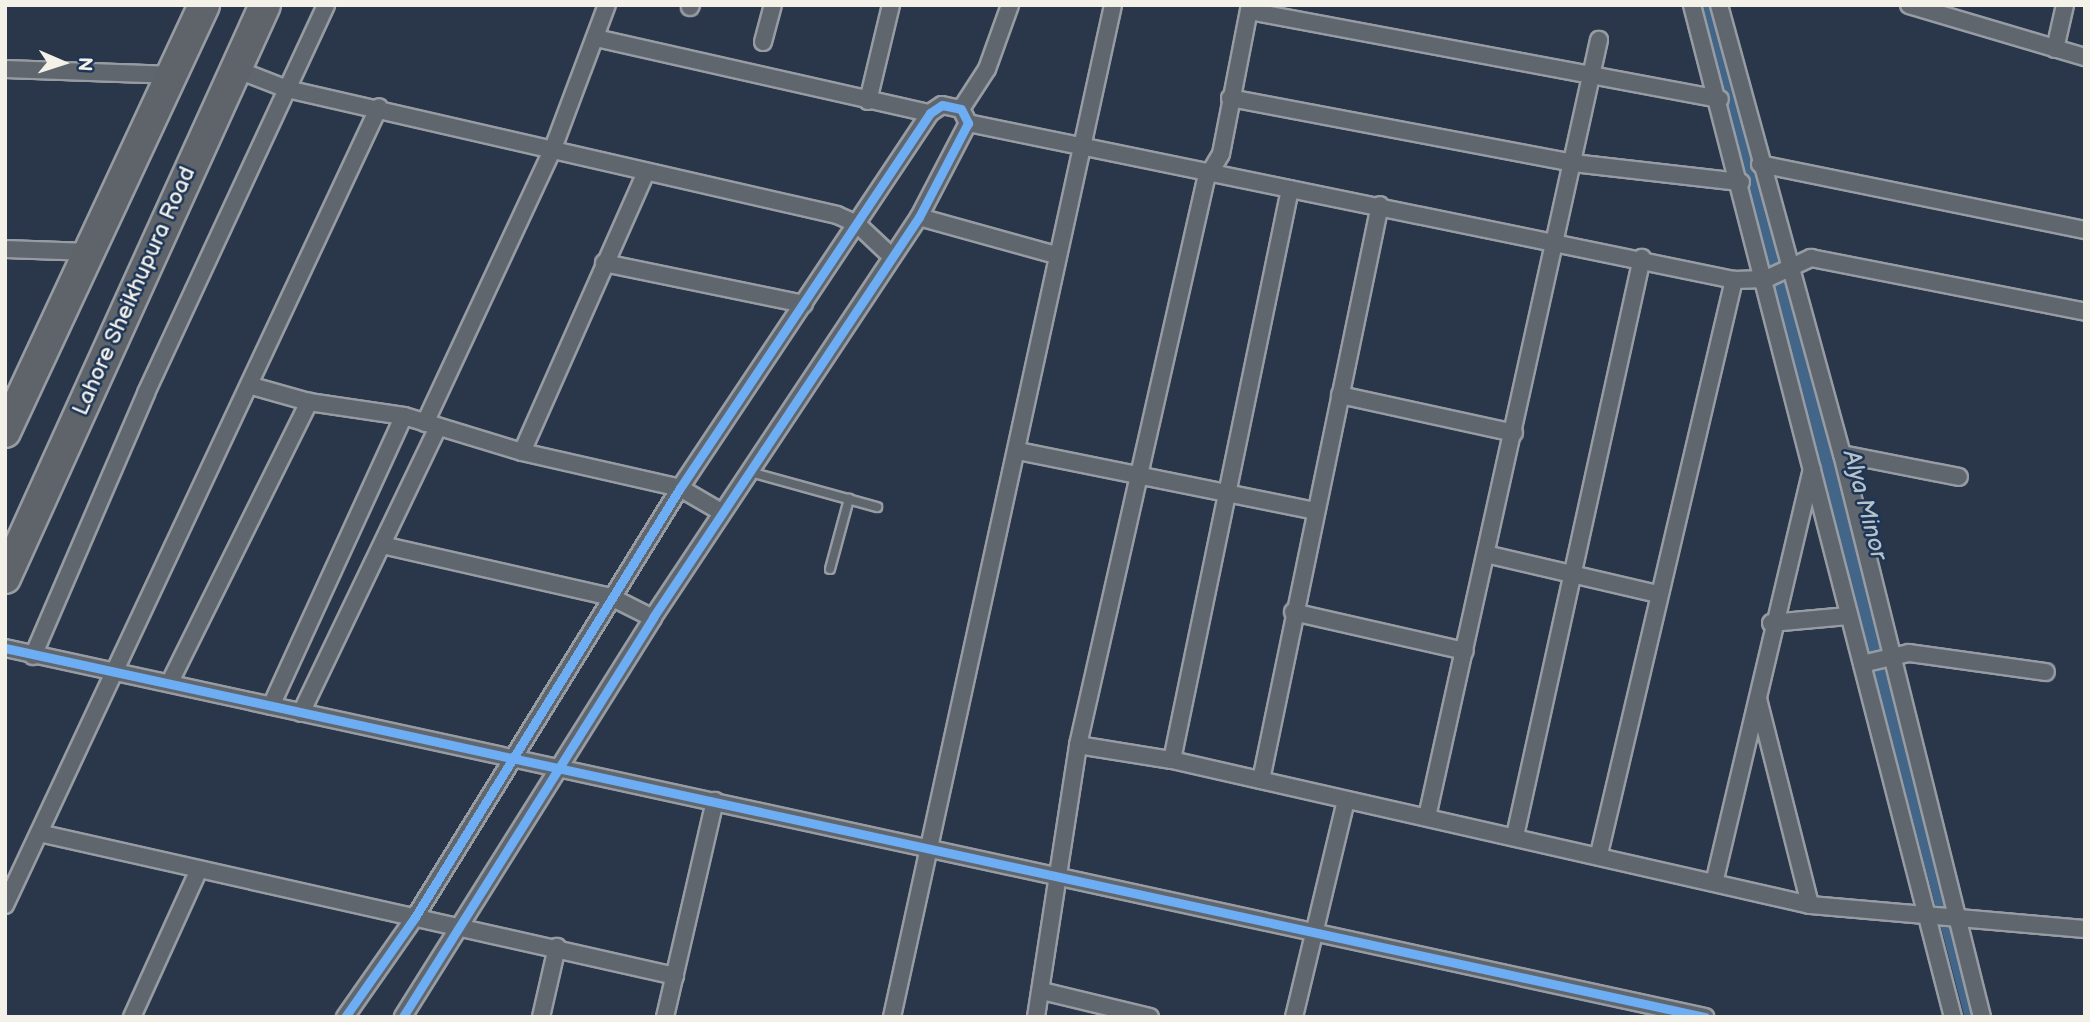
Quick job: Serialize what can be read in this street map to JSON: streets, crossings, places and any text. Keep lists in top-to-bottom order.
{
  "streets": {
    "highway": ["Lahore Sheikhupura Road"]
  },
  "water": ["Alya Minor"],
  "north": "right"
}
